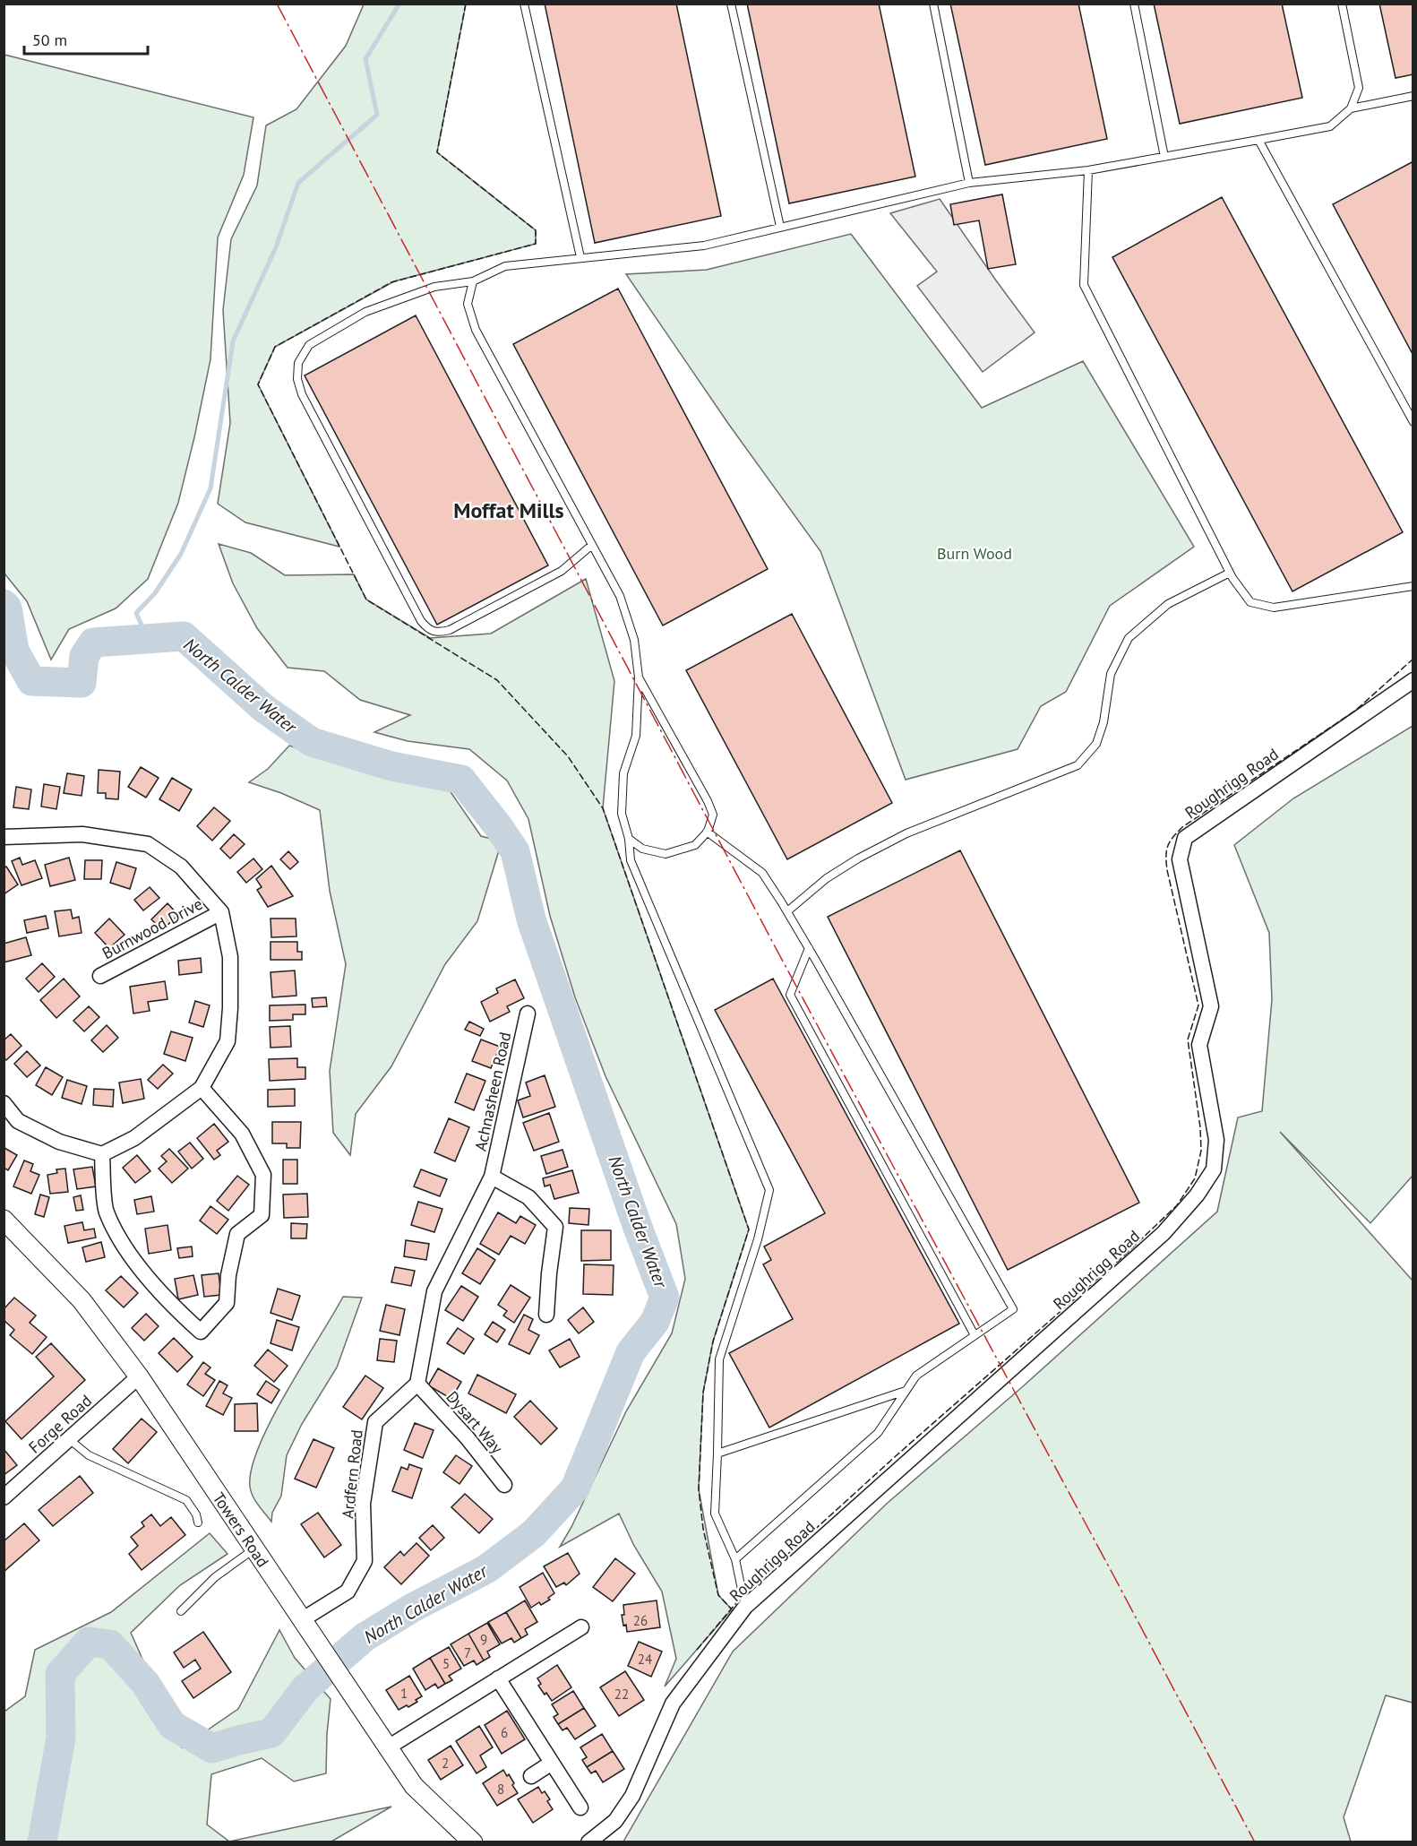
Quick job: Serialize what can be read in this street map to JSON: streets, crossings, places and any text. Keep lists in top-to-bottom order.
{
  "streets": {
    "street": [
      "Roughrigg Road",
      "Burnwood Drive",
      "Achnasheen Road",
      "Dysart Way",
      "Forge Road",
      "Ardfern Road",
      "Towers Road"
    ]
  },
  "crossings": [
    ["Dysart Way", "Ardfern Road"],
    ["Forge Road", "Towers Road"],
    ["Ardfern Road", "Towers Road"]
  ],
  "districts": ["Moffat Mills"],
  "water": ["North Calder Water"],
  "parks": ["Burn Wood"],
  "house_numbers": [
    "26",
    "9",
    "7",
    "24",
    "5",
    "1",
    "22",
    "6",
    "2",
    "8"
  ],
  "scale_bar": "50 m"
}
